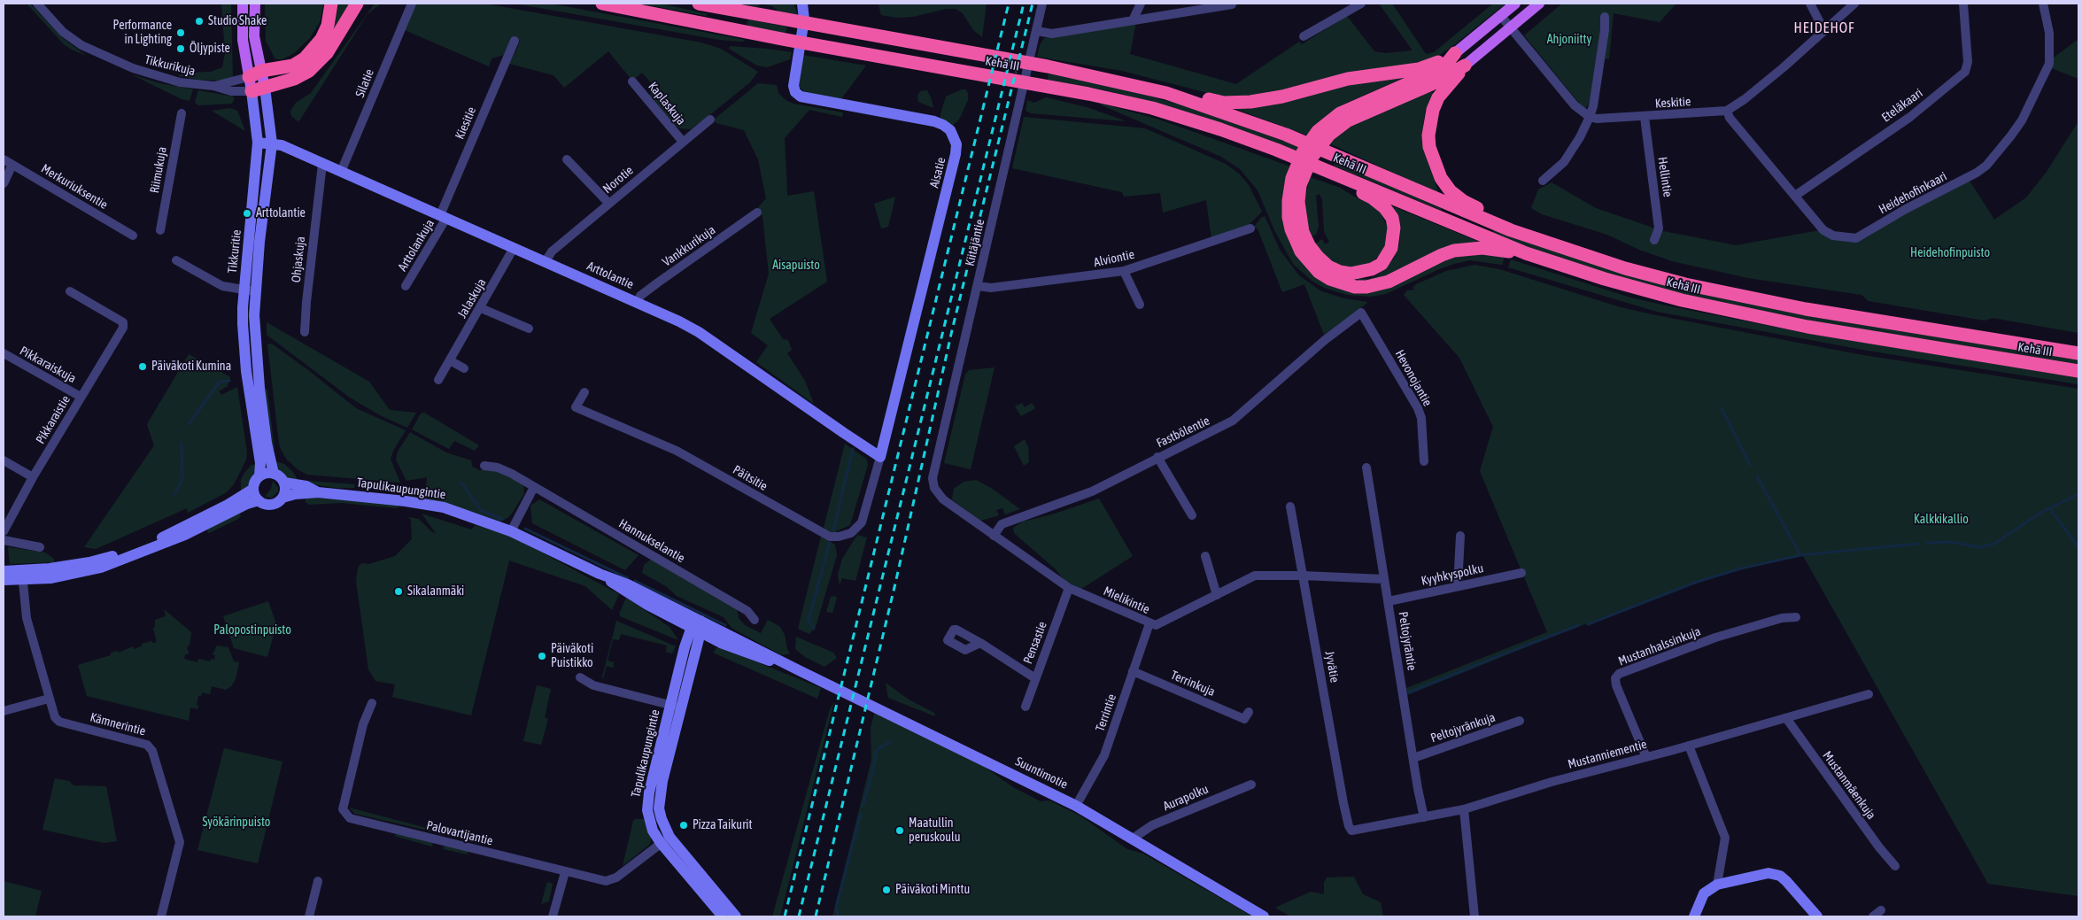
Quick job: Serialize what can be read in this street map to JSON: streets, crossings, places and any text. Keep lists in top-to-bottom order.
{
  "streets": {
    "highway": ["Kehä III"],
    "main road": [
      "Aisatie",
      "Tikkuritie",
      "Arttolantie",
      "Tapulikaupungintie",
      "Suuntimotie"
    ],
    "street": [
      "Tikkurikuja",
      "Silatie",
      "Keskitie",
      "Kaplaskuja",
      "Eteläkaari",
      "Kiesitie",
      "Riimukuja",
      "Hellintie",
      "Norotie",
      "Merkuriuksentie",
      "Heidehofinkaari",
      "Kiitäjäntie",
      "Arttolankuja",
      "Vankkurikuja",
      "Alviontie",
      "Ohjaskuja",
      "Jalaskuja",
      "Pikkaraiskuja",
      "Hevonojantie",
      "Pikkaraistie",
      "Fastbölentie",
      "Päitsitie",
      "Hannukselantie",
      "Kyyhkyspolku",
      "Mielikintie",
      "Peltojyräntie",
      "Pensastie",
      "Mustanhalssinkuja",
      "Jyvätie",
      "Terrinkuja",
      "Terrintie",
      "Kämnerintie",
      "Peltojyränkuja",
      "Mustanniementie",
      "Mustanmäenkuja",
      "Aurapolku",
      "Palovartijantie"
    ]
  },
  "crossings": [
    ["Tikkurikuja", "Tikkuritie"],
    ["Silatie", "Arttolantie"],
    ["Keskitie", "Hellintie"],
    ["Keskitie", "Heidehofinkaari"],
    ["Kaplaskuja", "Norotie"],
    ["Eteläkaari", "Heidehofinkaari"],
    ["Kiesitie", "Arttolankuja"],
    ["Kiesitie", "Arttolantie"],
    ["Aisatie", "Arttolantie"],
    ["Aisatie", "Päitsitie"],
    ["Norotie", "Arttolantie"],
    ["Kiitäjäntie", "Alviontie"],
    ["Kiitäjäntie", "Mielikintie"],
    ["Arttolankuja", "Arttolantie"],
    ["Vankkurikuja", "Arttolantie"],
    ["Tikkuritie", "Arttolantie"],
    ["Tikkuritie", "Tapulikaupungintie"],
    ["Ohjaskuja", "Arttolantie"],
    ["Arttolantie", "Jalaskuja"],
    ["Arttolantie", "Päitsitie"],
    ["Pikkaraiskuja", "Pikkaraistie"],
    ["Hevonojantie", "Fastbölentie"],
    ["Fastbölentie", "Mielikintie"],
    ["Tapulikaupungintie", "Suuntimotie"],
    ["Tapulikaupungintie", "Palovartijantie"],
    ["Kyyhkyspolku", "Peltojyräntie"],
    ["Mielikintie", "Peltojyräntie"],
    ["Mielikintie", "Pensastie"],
    ["Mielikintie", "Jyvätie"],
    ["Mielikintie", "Terrintie"],
    ["Peltojyräntie", "Peltojyränkuja"],
    ["Peltojyräntie", "Mustanniementie"],
    ["Mustanhalssinkuja", "Mustanniementie"],
    ["Jyvätie", "Mustanniementie"],
    ["Terrinkuja", "Terrintie"],
    ["Terrintie", "Suuntimotie"],
    ["Mustanniementie", "Mustanmäenkuja"],
    ["Suuntimotie", "Aurapolku"]
  ],
  "districts": ["HEIDEHOF"],
  "parks": [
    "Ahjoniitty",
    "Heidehofinpuisto",
    "Aisapuisto",
    "Kalkkikallio",
    "Palopostinpuisto",
    "Syökärinpuisto"
  ],
  "places": [
    "Studio Shake",
    "Performance in Lighting",
    "Öljypiste",
    "Arttolantie",
    "Päiväkoti Kumina",
    "Sikalanmäki",
    "Päiväkoti Puistikko",
    "Pizza Taikurit",
    "Maatullin peruskoulu",
    "Päiväkoti Minttu"
  ]
}
